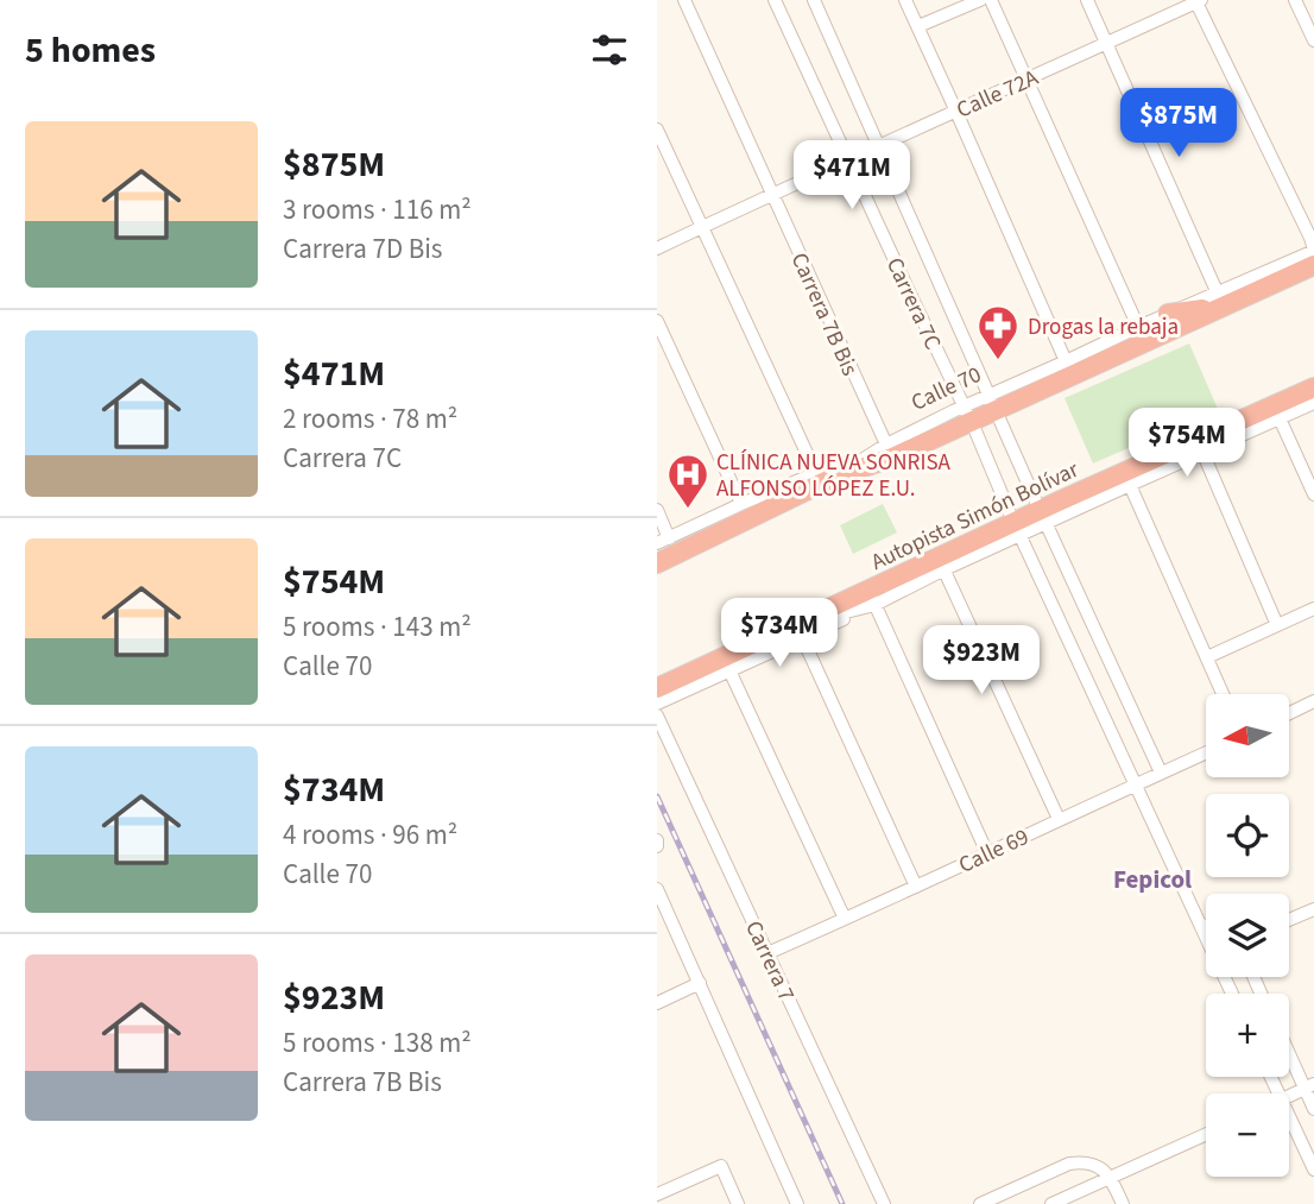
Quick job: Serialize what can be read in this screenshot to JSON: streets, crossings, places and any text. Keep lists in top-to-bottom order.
{
  "streets": {
    "highway": ["Calle 70", "Autopista Simón Bolívar"],
    "street": [
      "Calle 72A",
      "Carrera 7C",
      "Carrera 7B Bis",
      "Calle 69",
      "Carrera 7"
    ]
  },
  "crossings": [
    ["Calle 72A", "Carrera 7C"],
    ["Calle 72A", "Carrera 7B Bis"],
    ["Carrera 7C", "Calle 70"],
    ["Carrera 7C", "Autopista Simón Bolívar"],
    ["Carrera 7C", "Calle 69"],
    ["Carrera 7B Bis", "Calle 70"],
    ["Calle 69", "Carrera 7"]
  ],
  "districts": ["Fepicol"],
  "places": {
    "pharmacy": ["Drogas la rebaja"],
    "hospital": ["CLÍNICA NUEVA SONRISA ALFONSO LÓPEZ E.U."]
  },
  "north": "left",
  "page": {
    "heading": "5 homes",
    "price": [
      "$875M",
      "$471M",
      "$754M",
      "$734M",
      "$923M"
    ],
    "list": [
      {
        "name": "$875M",
        "note": "3 rooms · 116 m² · Carrera 7D Bis"
      },
      {
        "name": "$471M",
        "note": "2 rooms · 78 m² · Carrera 7C"
      },
      {
        "name": "$754M",
        "note": "5 rooms · 143 m² · Calle 70"
      },
      {
        "name": "$734M",
        "note": "4 rooms · 96 m² · Calle 70"
      },
      {
        "name": "$923M",
        "note": "5 rooms · 138 m² · Carrera 7B Bis"
      }
    ],
    "map_buttons": ["+", "−"]
  }
}
